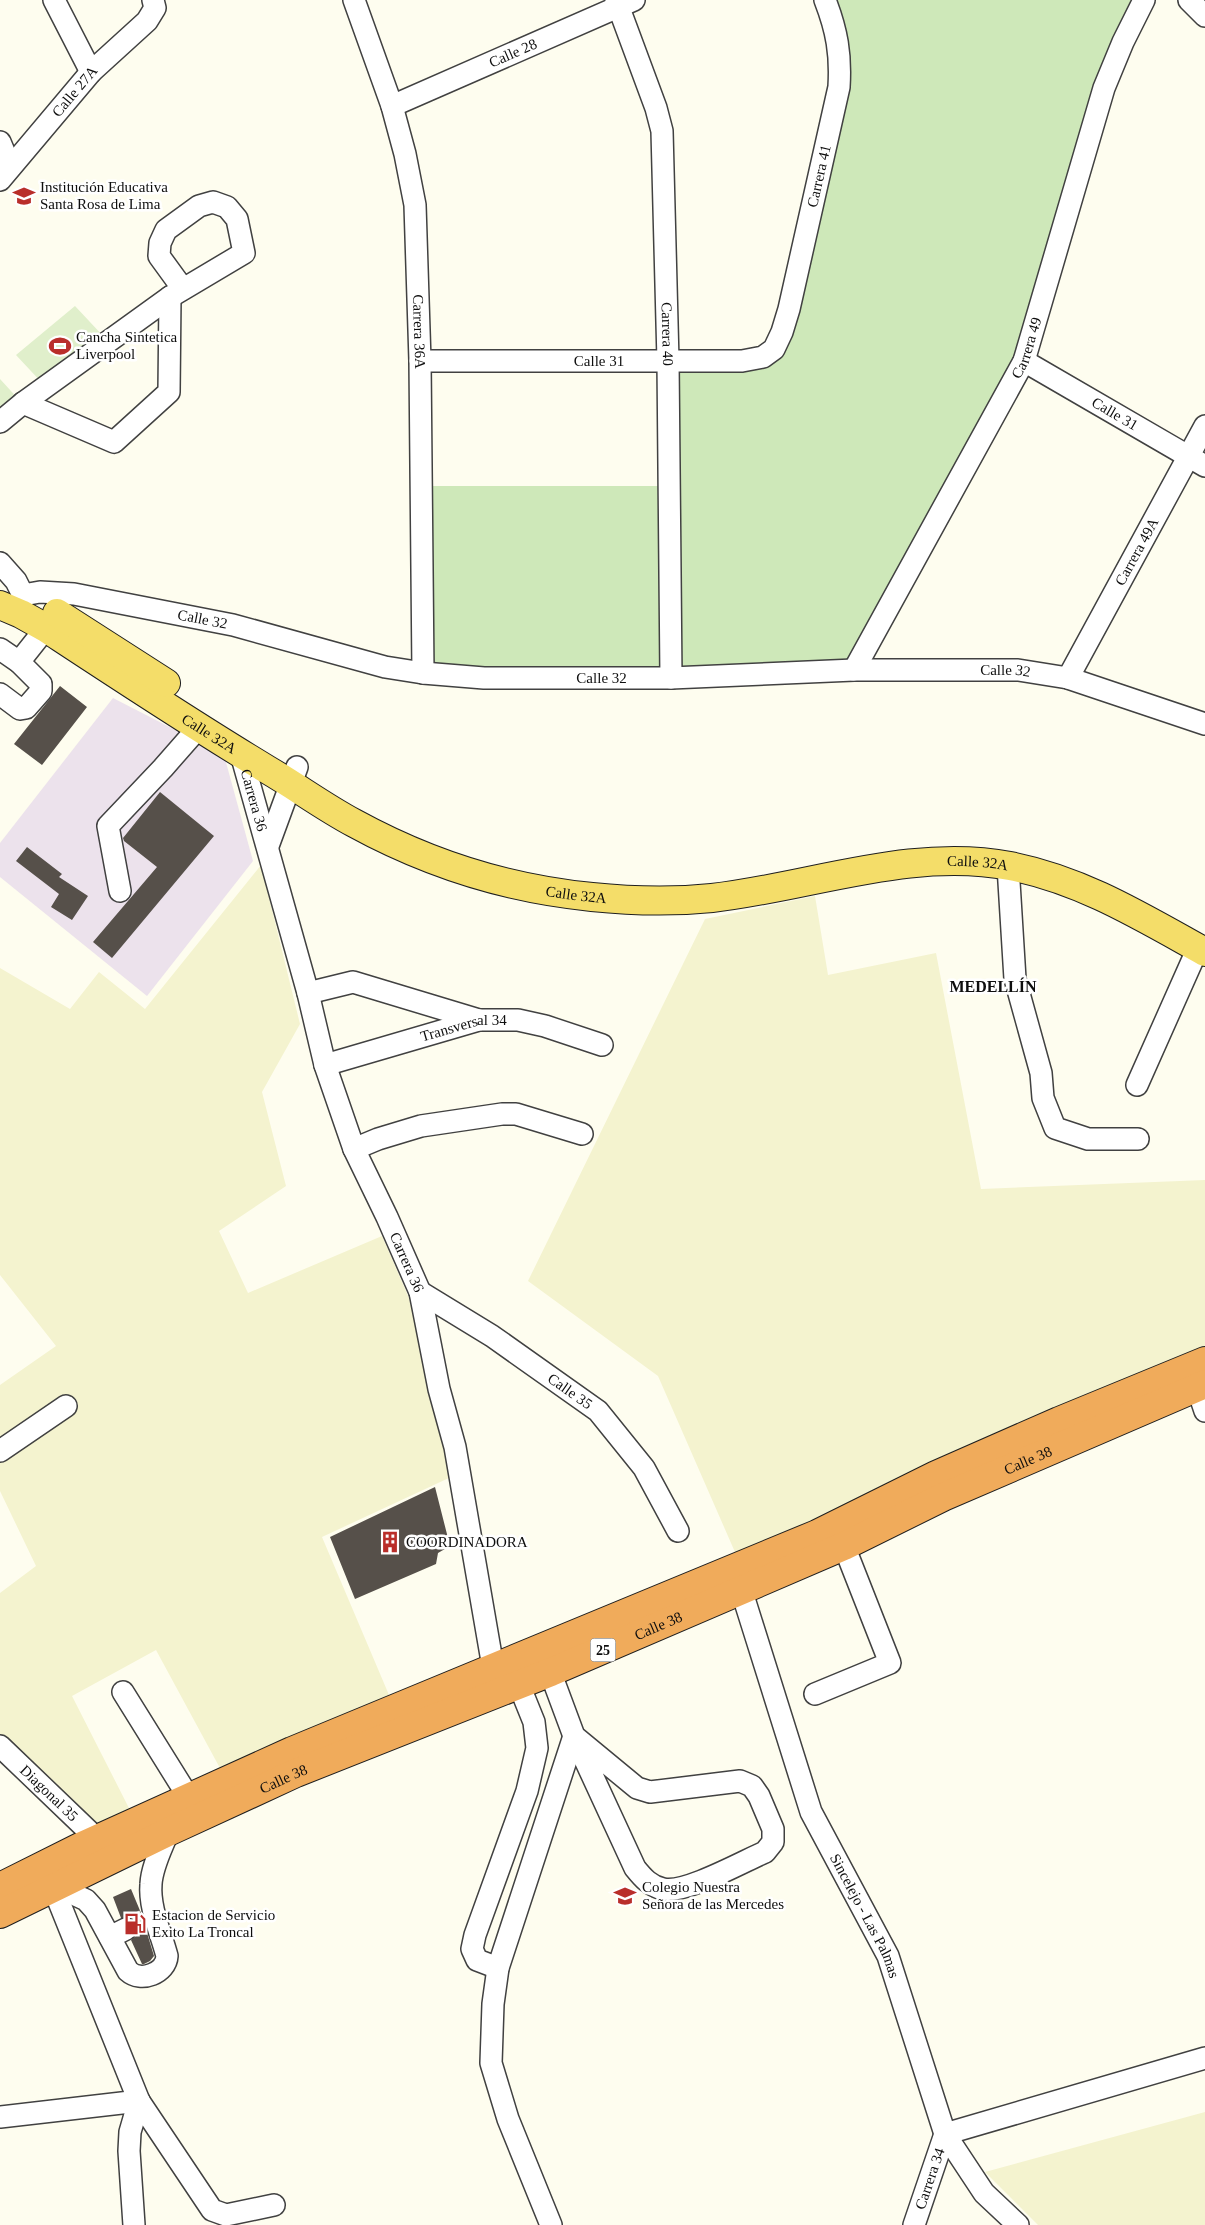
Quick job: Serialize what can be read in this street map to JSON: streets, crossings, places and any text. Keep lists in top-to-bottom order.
{
  "streets": {
    "highway": ["Calle 38", "25"],
    "main road": ["Calle 32A"],
    "street": [
      "Calle 28",
      "Calle 27A",
      "Carrera 41",
      "Carrera 36A",
      "Carrera 40",
      "Carrera 49",
      "Calle 31",
      "Carrera 49A",
      "Calle 32",
      "Carrera 36",
      "Transversal 34",
      "Calle 35",
      "Diagonal 35",
      "Sincelejo - Las Palmas",
      "Carrera 34"
    ]
  },
  "crossings": [
    ["Calle 28", "Carrera 36A"],
    ["Calle 28", "Carrera 40"],
    ["Carrera 41", "Calle 31"],
    ["Carrera 36A", "Calle 31"],
    ["Carrera 36A", "Calle 32"],
    ["Carrera 40", "Calle 31"],
    ["Carrera 40", "Calle 32"],
    ["Carrera 49", "Calle 31"],
    ["Carrera 49", "Calle 32"],
    ["Calle 31", "Carrera 49A"],
    ["Carrera 49A", "Calle 32"],
    ["Calle 32", "Calle 32A"],
    ["Calle 32A", "Carrera 36"],
    ["Carrera 36", "Transversal 34"],
    ["Carrera 36", "Calle 35"],
    ["Carrera 36", "Calle 38"],
    ["Calle 38", "Diagonal 35"],
    ["Calle 38", "Sincelejo - Las Palmas"],
    ["Sincelejo - Las Palmas", "Carrera 34"]
  ],
  "districts": ["MEDELLÍN"],
  "places": {
    "school or university": ["Institución Educativa Santa Rosa de Lima", "Colegio Nuestra Señora de las Mercedes"],
    "sports": ["Cancha Sintetica Liverpool"],
    "building": ["COORDINADORA"],
    "fuel station": ["Estacion de Servicio Exito La Troncal"]
  }
}
